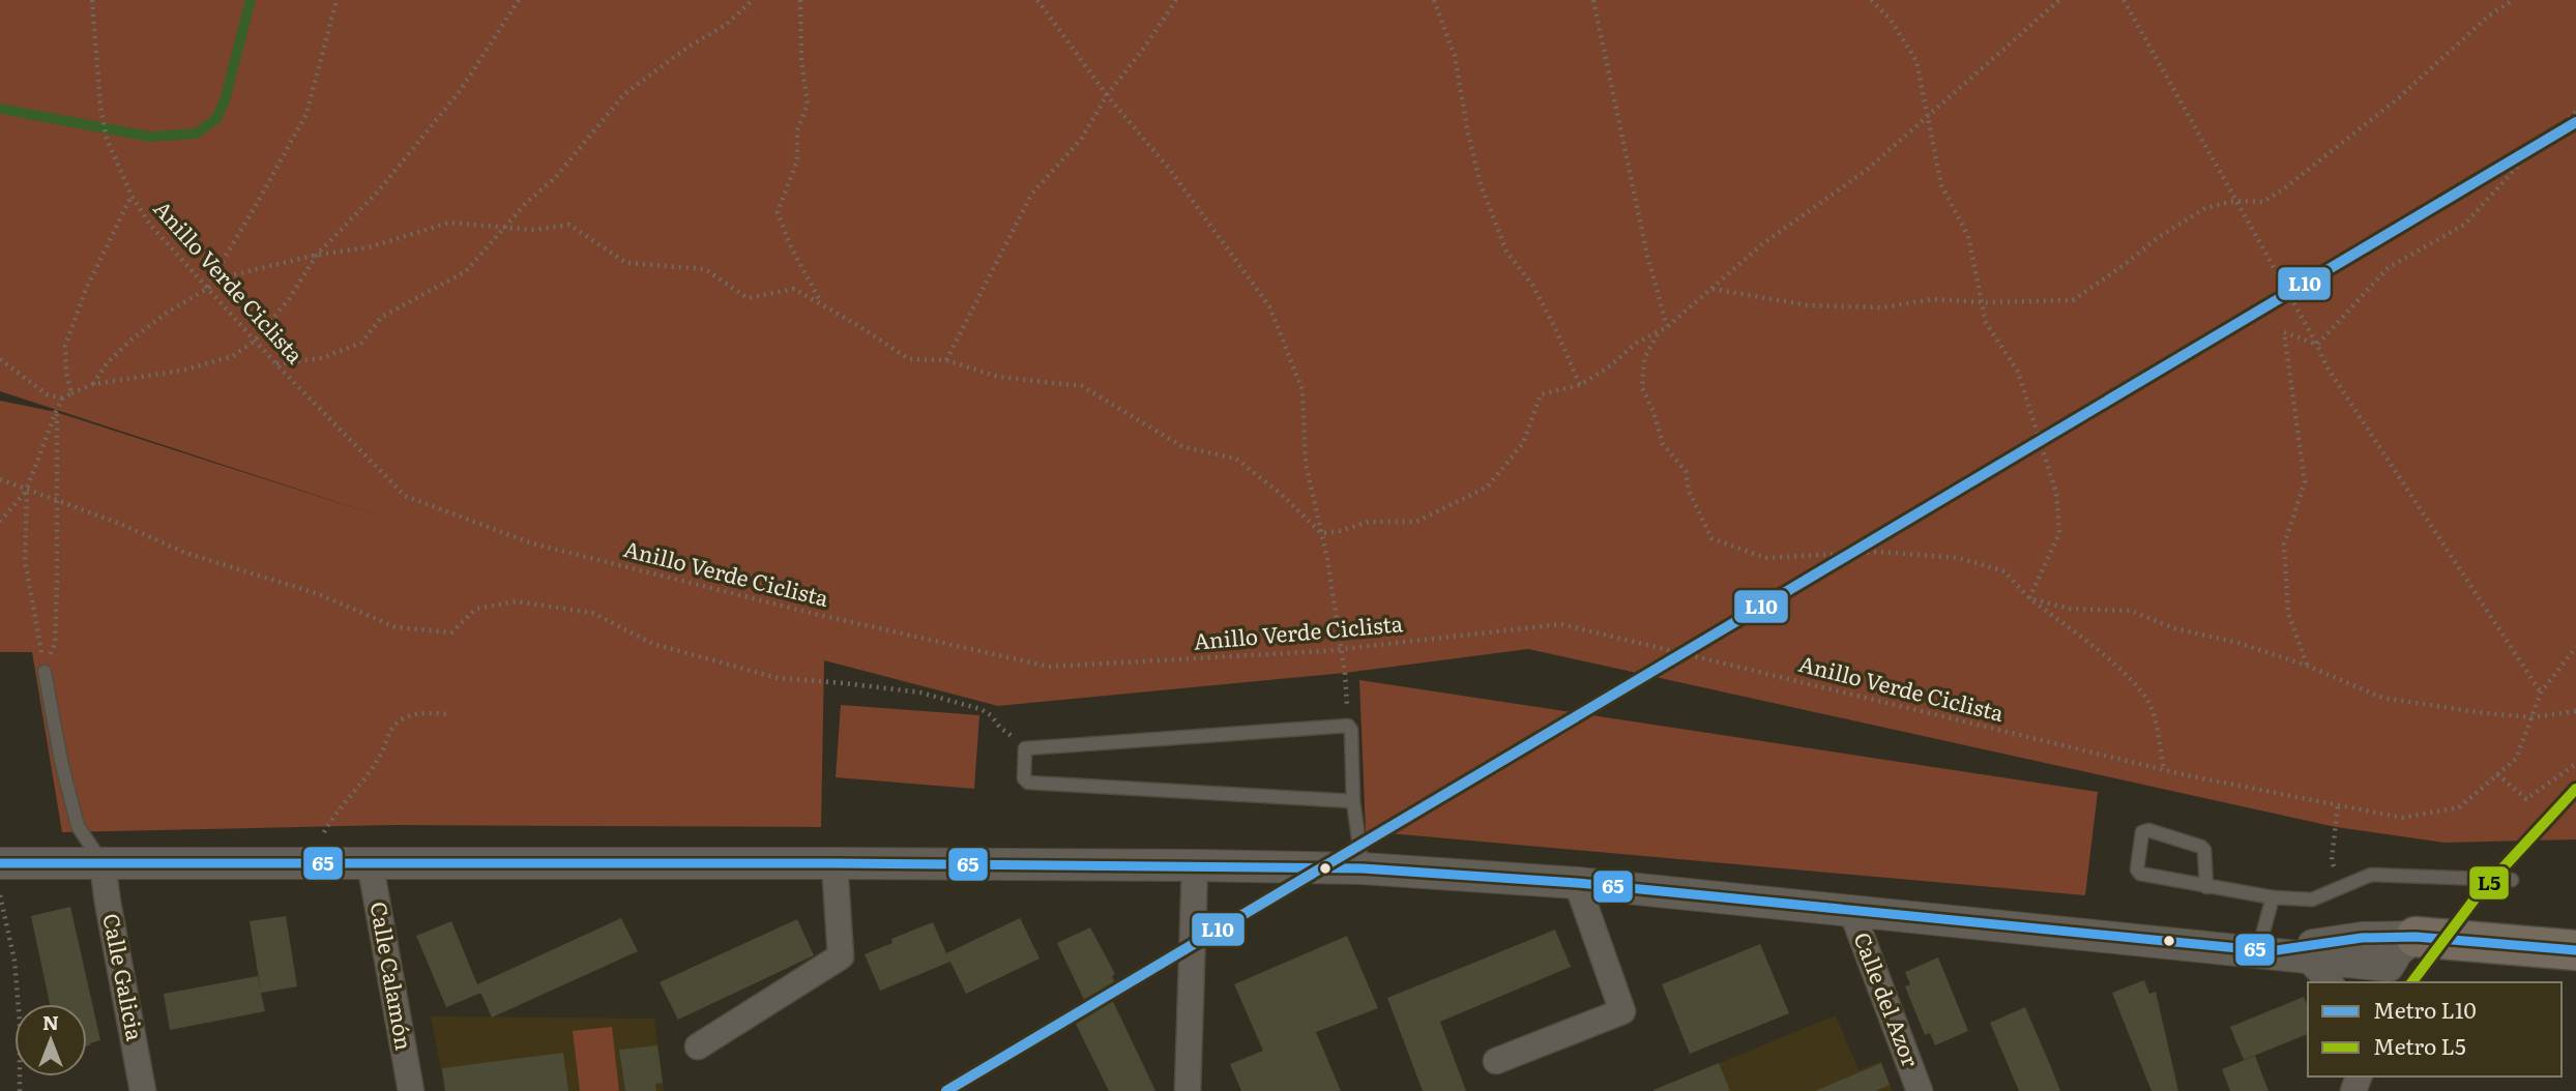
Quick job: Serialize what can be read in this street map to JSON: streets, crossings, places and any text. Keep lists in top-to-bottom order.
{
  "streets": {
    "street": ["Calle Calamón", "Calle Galicia", "Calle del Azor"],
    "path": ["Anillo Verde Ciclista"]
  },
  "lines": ["metro line L10", "metro line L5", "transit line 65"],
  "legend": ["Metro L10", "Metro L5"],
  "north": "top"
}
